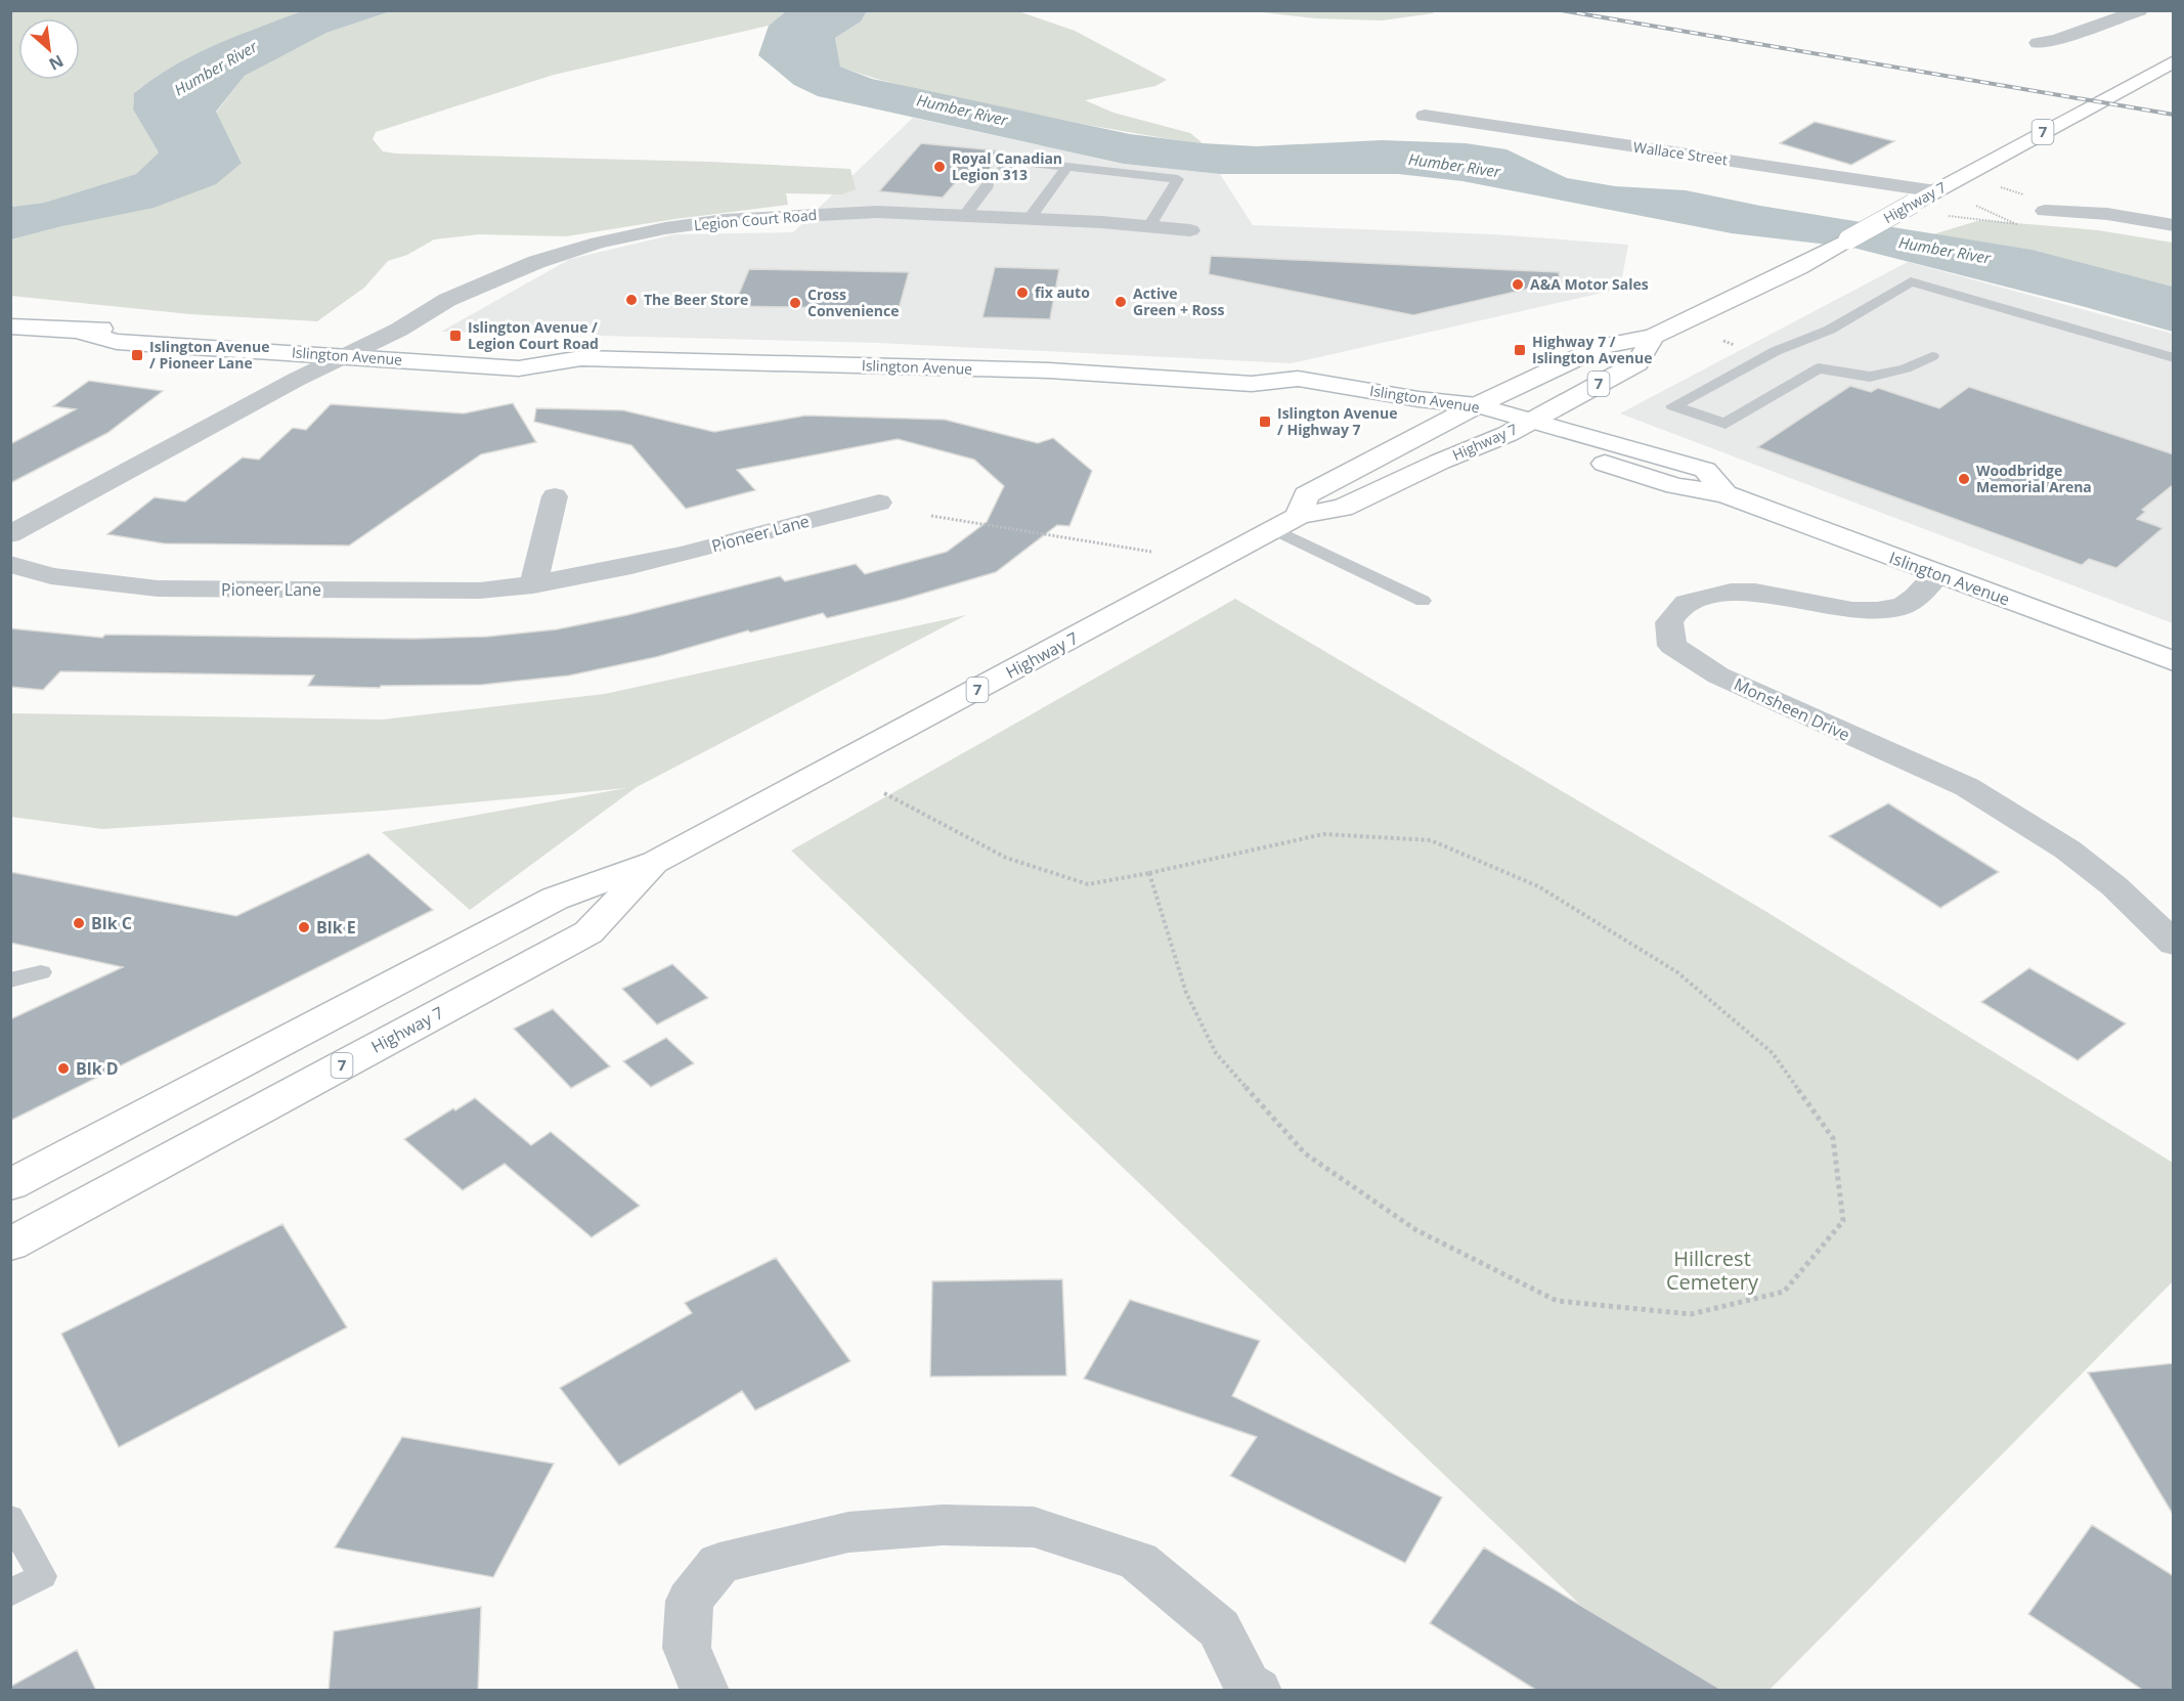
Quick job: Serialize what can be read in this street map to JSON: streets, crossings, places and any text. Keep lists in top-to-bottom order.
{
  "streets": {
    "main road": ["7", "Highway 7", "Islington Avenue"],
    "street": [
      "Wallace Street",
      "Legion Court Road",
      "Pioneer Lane",
      "Monsheen Drive"
    ]
  },
  "crossings": [
    ["Wallace Street", "Highway 7"],
    ["Highway 7", "Islington Avenue"],
    ["Legion Court Road", "Islington Avenue"],
    ["Islington Avenue", "Monsheen Drive"]
  ],
  "water": ["Humber River"],
  "parks": ["Hillcrest Cemetery"],
  "places": {
    "other": [
      "Royal Canadian Legion 313",
      "A&A Motor Sales",
      "fix auto",
      "The Beer Store",
      "Active Green + Ross",
      "Cross Convenience",
      "Woodbridge Memorial Arena",
      "Blk C",
      "Blk E",
      "Blk D"
    ],
    "transit": [
      "Islington Avenue / Legion Court Road",
      "Highway 7 / Islington Avenue",
      "Islington Avenue / Pioneer Lane",
      "Islington Avenue / Highway 7"
    ]
  },
  "north": "bottom right"
}
